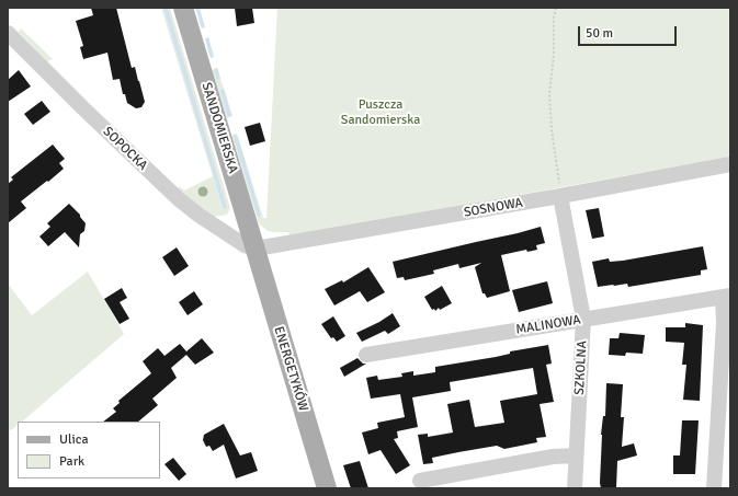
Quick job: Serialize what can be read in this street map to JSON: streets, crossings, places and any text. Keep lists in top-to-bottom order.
{
  "streets": {
    "main road": ["SANDOMIERSKA", "ENERGETYKÓW"],
    "street": [
      "SOPOCKA",
      "SOSNOWA",
      "MALINOWA",
      "SZKOLNA"
    ]
  },
  "crossings": [
    ["SANDOMIERSKA", "SOPOCKA"],
    ["SANDOMIERSKA", "SOSNOWA"],
    ["SANDOMIERSKA", "ENERGETYKÓW"],
    ["SOPOCKA", "SOSNOWA"],
    ["SOPOCKA", "ENERGETYKÓW"],
    ["SOSNOWA", "SZKOLNA"],
    ["SOSNOWA", "ENERGETYKÓW"],
    ["MALINOWA", "SZKOLNA"]
  ],
  "parks": ["Puszcza Sandomierska"],
  "legend": ["Ulica", "Park"],
  "scale_bar": "50 m"
}
